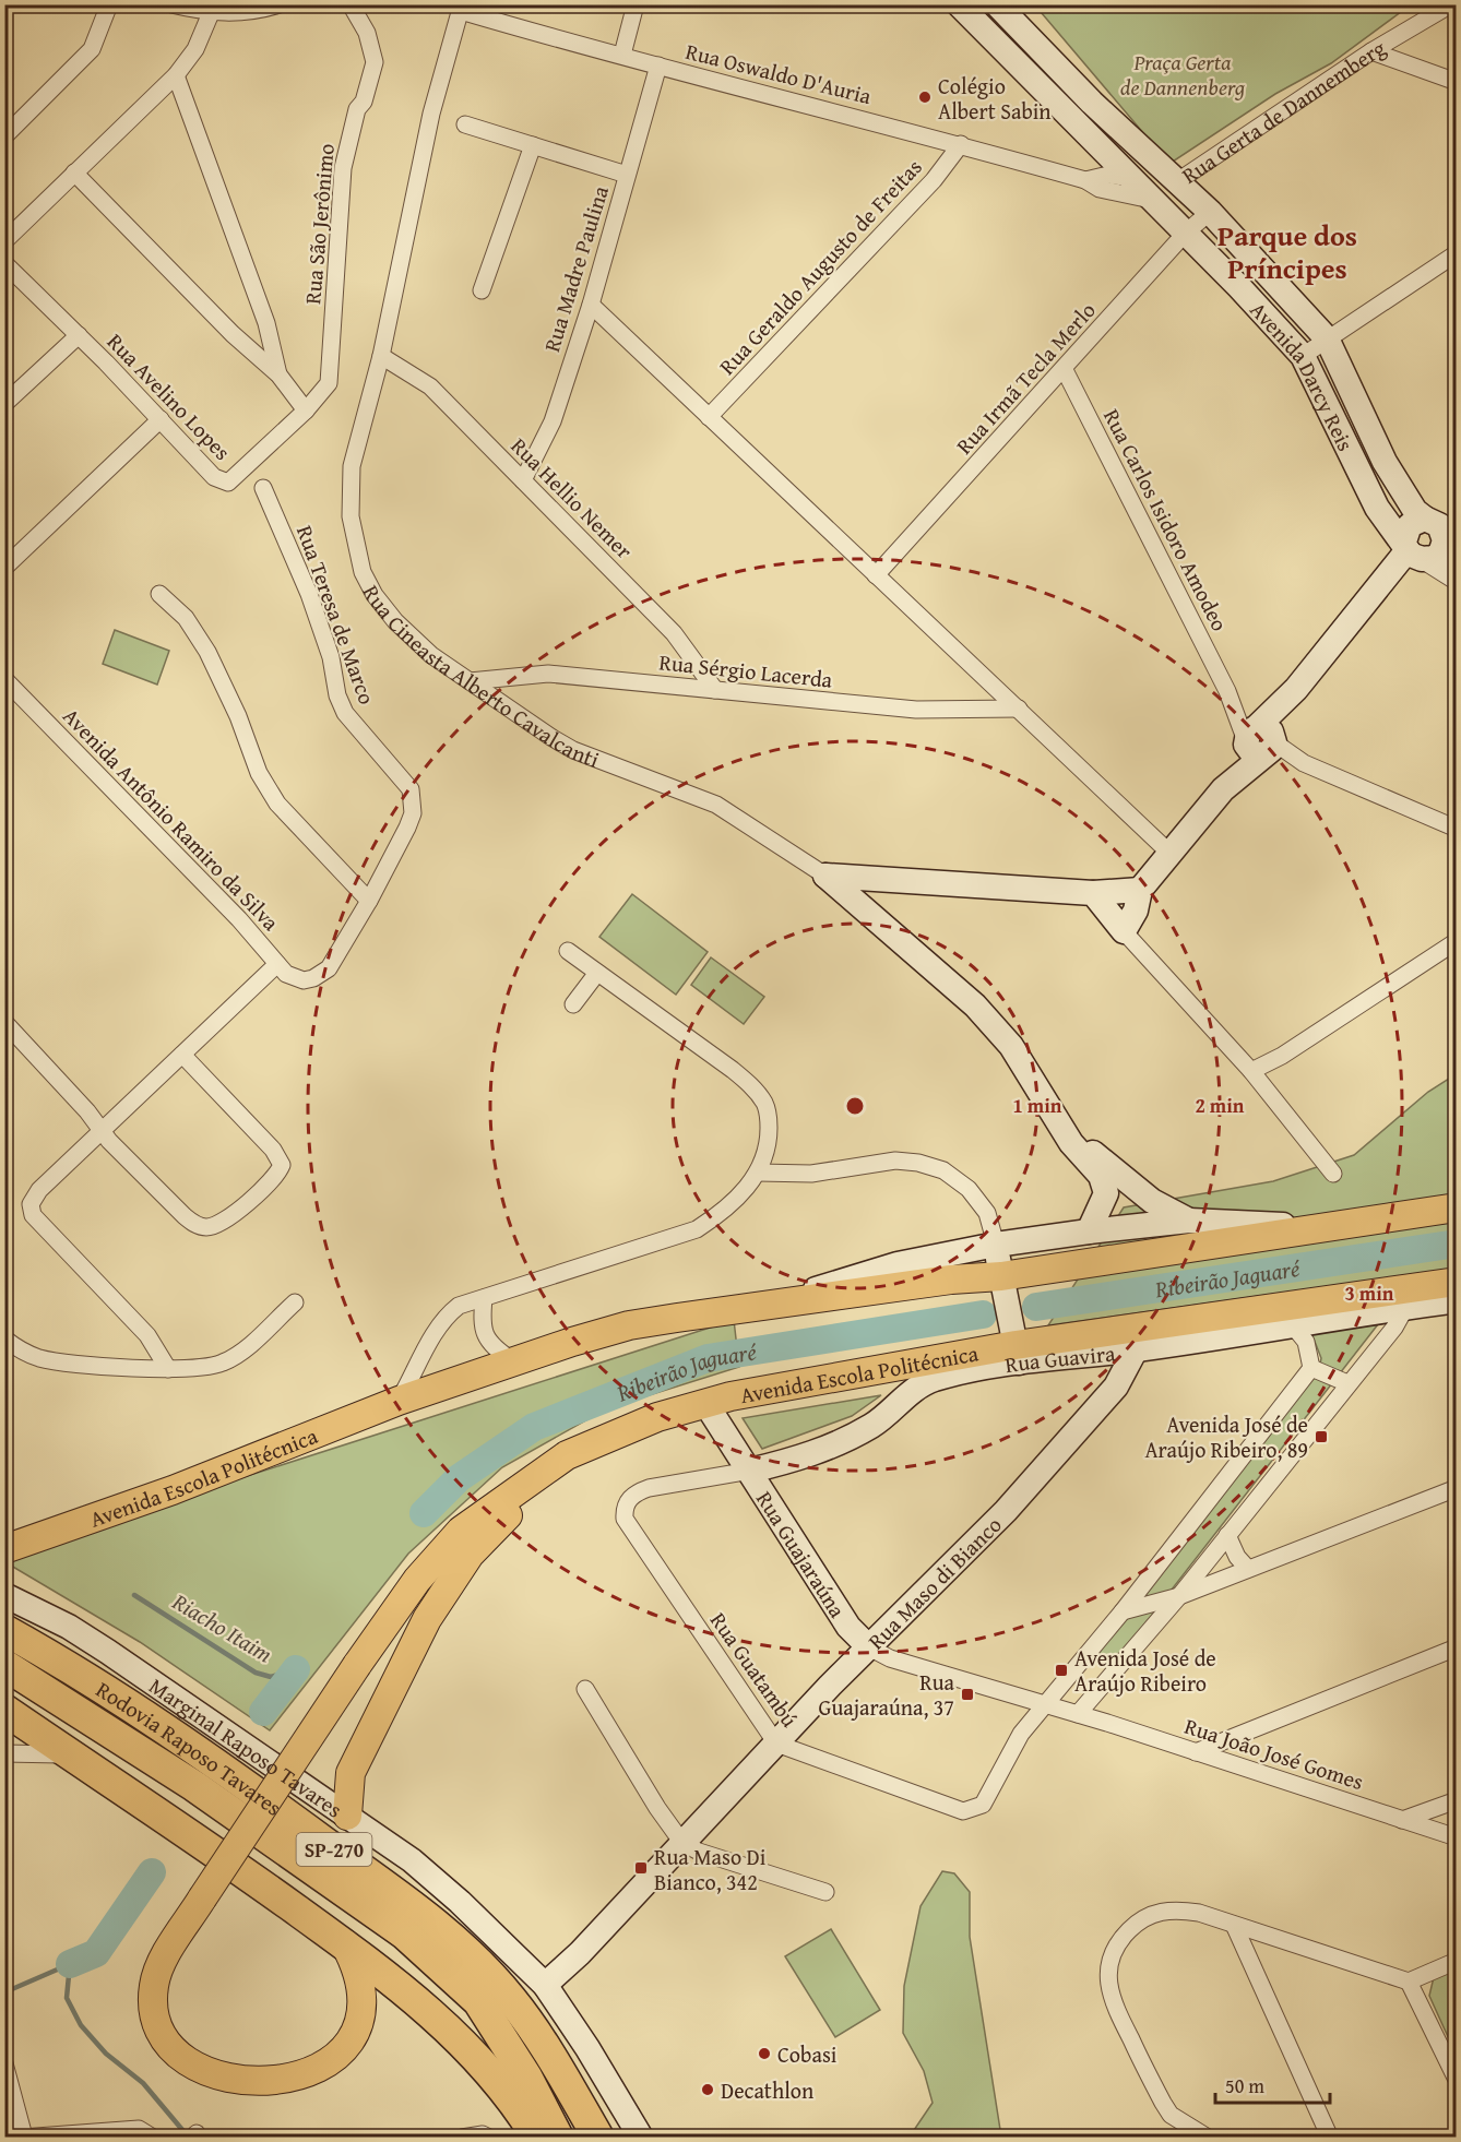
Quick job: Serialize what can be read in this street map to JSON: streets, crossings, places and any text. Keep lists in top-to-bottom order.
{
  "streets": {
    "highway": ["Avenida Escola Politécnica", "Rodovia Raposo Tavares", "SP-270"],
    "main road": [
      "Rua Gerta de Dannemberg",
      "Avenida Darcy Reis",
      "Rua Cineasta Alberto Cavalcanti",
      "Rua Guavira",
      "Rua Guajaraúna",
      "Rua Maso di Bianco",
      "Marginal Raposo Tavares"
    ],
    "street": [
      "Rua Oswaldo D'Auria",
      "Rua São Jerônimo",
      "Rua Geraldo Augusto de Freitas",
      "Rua Madre Paulina",
      "Rua Irmã Tecla Merlo",
      "Rua Avelino Lopes",
      "Rua Hellio Nemer",
      "Rua Carlos Isidoro Amodeo",
      "Rua Teresa de Marco",
      "Rua Sérgio Lacerda",
      "Avenida Antônio Ramiro da Silva",
      "Rua Guatambú",
      "Rua João José Gomes"
    ]
  },
  "crossings": [
    ["Rua Oswaldo D'Auria", "Rua Gerta de Dannemberg"],
    ["Rua Oswaldo D'Auria", "Rua Geraldo Augusto de Freitas"],
    ["Rua Oswaldo D'Auria", "Rua Madre Paulina"],
    ["Rua Oswaldo D'Auria", "Avenida Darcy Reis"],
    ["Rua Oswaldo D'Auria", "Rua Cineasta Alberto Cavalcanti"],
    ["Rua Gerta de Dannemberg", "Avenida Darcy Reis"],
    ["Rua São Jerônimo", "Rua Avelino Lopes"],
    ["Rua Madre Paulina", "Rua Hellio Nemer"],
    ["Rua Irmã Tecla Merlo", "Avenida Darcy Reis"],
    ["Rua Irmã Tecla Merlo", "Rua Carlos Isidoro Amodeo"],
    ["Rua Hellio Nemer", "Rua Cineasta Alberto Cavalcanti"],
    ["Rua Hellio Nemer", "Rua Sérgio Lacerda"],
    ["Rua Teresa de Marco", "Avenida Antônio Ramiro da Silva"],
    ["Rua Cineasta Alberto Cavalcanti", "Rua Sérgio Lacerda"],
    ["Rua Cineasta Alberto Cavalcanti", "Avenida Escola Politécnica"],
    ["Rua Guavira", "Avenida Escola Politécnica"],
    ["Rua Guavira", "Rua Guajaraúna"],
    ["Rua Guavira", "Rua Maso di Bianco"],
    ["Rua Guavira", "Rua Guatambú"],
    ["Avenida Escola Politécnica", "Rua Guajaraúna"],
    ["Rua Guajaraúna", "Rua Maso di Bianco"],
    ["Rua Guajaraúna", "Rua Guatambú"],
    ["Rua Guajaraúna", "Rua João José Gomes"],
    ["Rua Maso di Bianco", "Rua Guatambú"],
    ["Rua Maso di Bianco", "Marginal Raposo Tavares"]
  ],
  "districts": ["Parque dos Príncipes"],
  "water": ["Ribeirão Jaguaré", "Riacho Itaim"],
  "parks": ["Praça Gerta de Dannenberg"],
  "places": {
    "other": ["Colégio Albert Sabin", "Cobasi", "Decathlon"],
    "transit": [
      "Avenida José de Araújo Ribeiro, 89",
      "Avenida José de Araújo Ribeiro",
      "Rua Guajaraúna, 37",
      "Rua Maso Di Bianco, 342"
    ]
  },
  "scale_bar": "50 m",
  "rings": ["1 min", "2 min", "3 min"]
}
